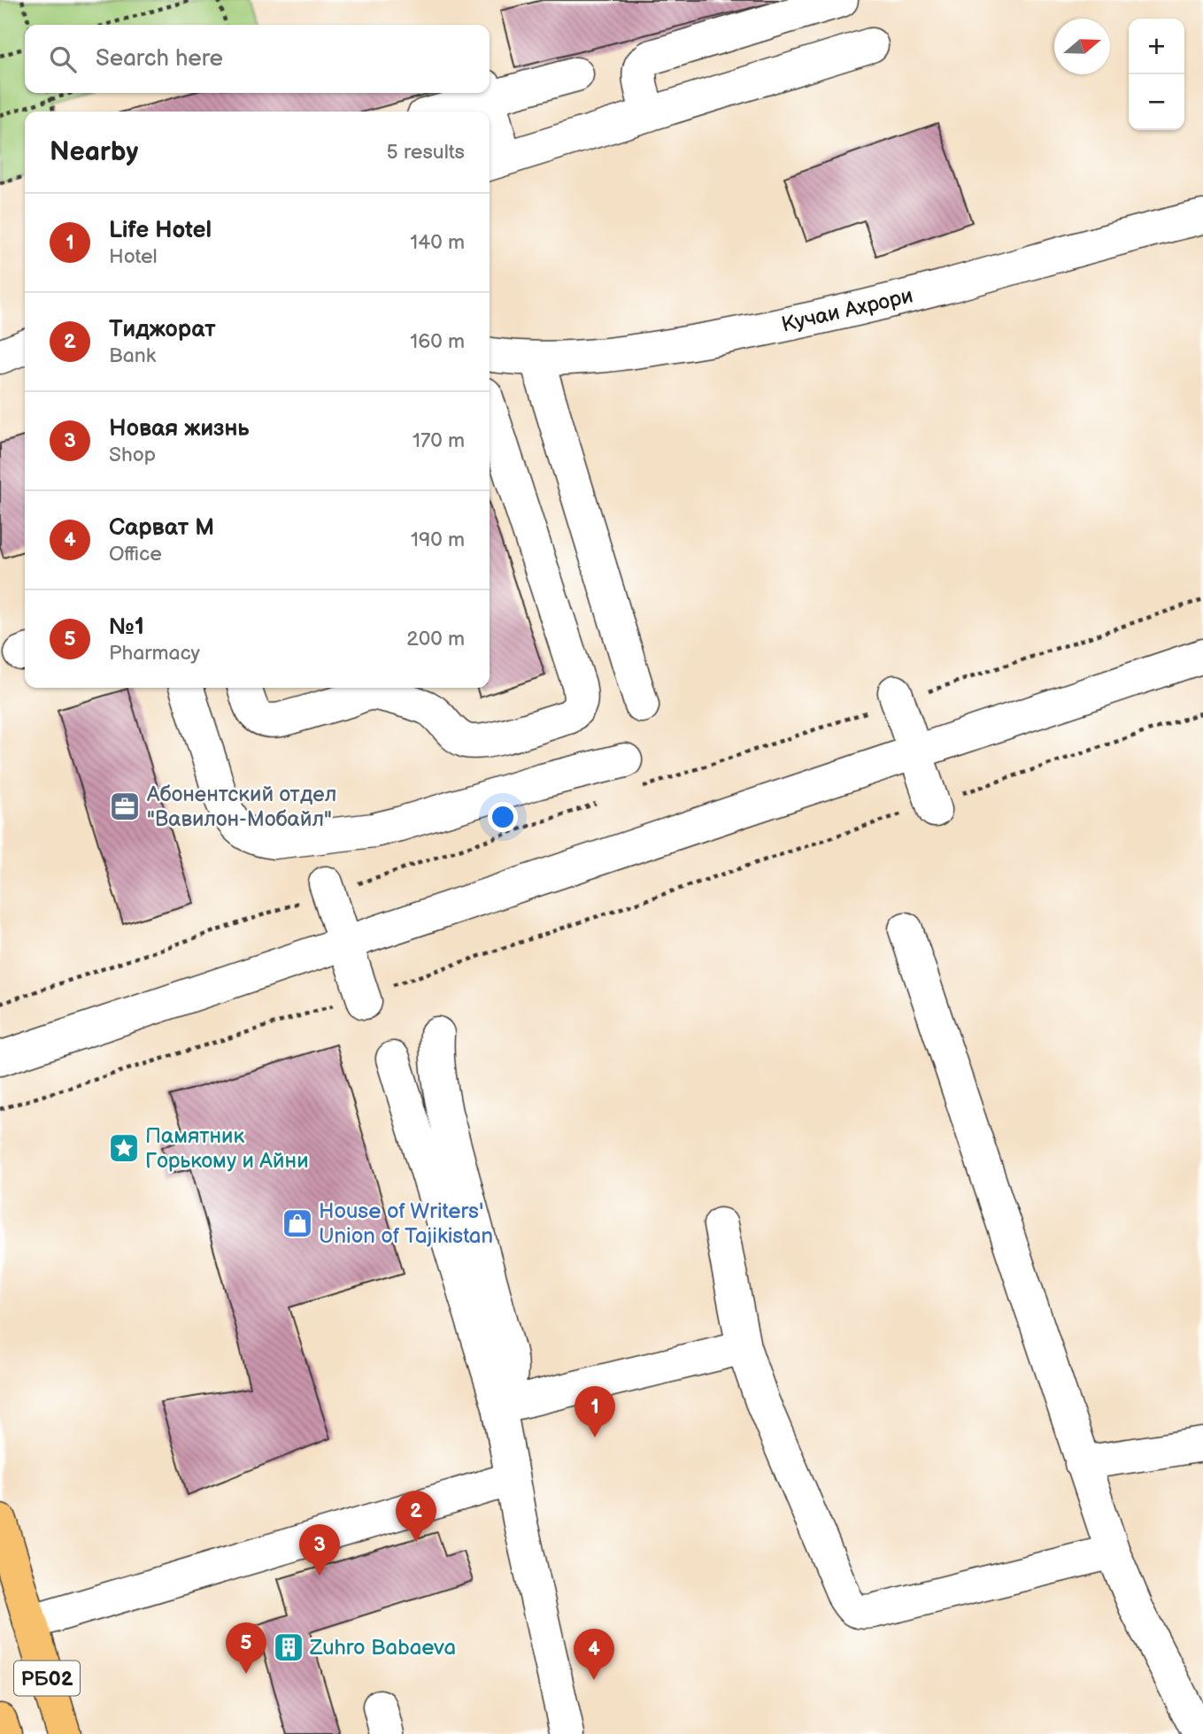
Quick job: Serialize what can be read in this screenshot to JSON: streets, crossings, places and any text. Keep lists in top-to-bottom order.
{
  "streets": {
    "highway": ["РБ02"],
    "street": ["Кучаи Ахрори"]
  },
  "places": {
    "office": ["Абонентский отдел \"Вавилон-Мобайл\""],
    "place": ["Памятник Горькому и Айни"],
    "shop": ["House of Writers' Union of Tajikistan"],
    "building": ["Zuhro Babaeva"]
  },
  "north": "right",
  "page": {
    "map_buttons": ["+", "−"],
    "search": "Search here",
    "heading": ["Nearby", "5 results"],
    "list": [
      {
        "mark": "1",
        "name": "Life Hotel",
        "note": "Hotel",
        "value": "140 m"
      },
      {
        "mark": "2",
        "name": "Тиджорат",
        "note": "Bank",
        "value": "160 m"
      },
      {
        "mark": "3",
        "name": "Новая жизнь",
        "note": "Shop",
        "value": "170 m"
      },
      {
        "mark": "4",
        "name": "Сарват М",
        "note": "Office",
        "value": "190 m"
      },
      {
        "mark": "5",
        "name": "№1",
        "note": "Pharmacy",
        "value": "200 m"
      }
    ],
    "pins": [
      "1",
      "2",
      "3",
      "5",
      "4"
    ]
  }
}
